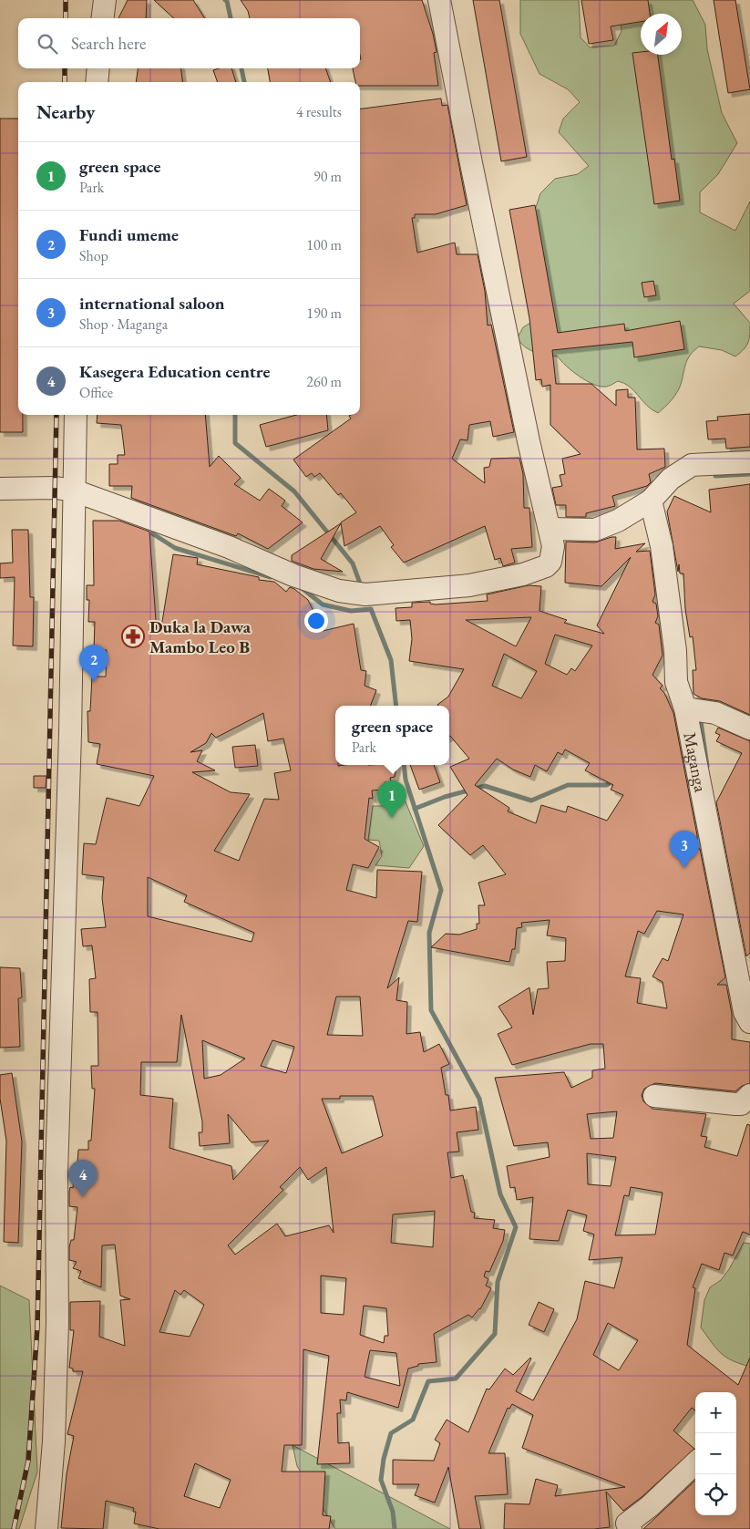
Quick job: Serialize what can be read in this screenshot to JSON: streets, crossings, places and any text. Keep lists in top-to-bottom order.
{
  "streets": {
    "street": ["Maganga"]
  },
  "places": {
    "pharmacy": ["Duka la Dawa Mambo Leo B"]
  },
  "north": "top right",
  "page": {
    "search": "Search here",
    "heading": ["Nearby", "4 results"],
    "list": [
      {
        "mark": "1",
        "name": "green space",
        "note": "Park",
        "value": "90 m"
      },
      {
        "mark": "2",
        "name": "Fundi umeme",
        "note": "Shop",
        "value": "100 m"
      },
      {
        "mark": "3",
        "name": "international saloon",
        "note": "Shop · Maganga",
        "value": "190 m"
      },
      {
        "mark": "4",
        "name": "Kasegera Education centre",
        "note": "Office",
        "value": "260 m"
      }
    ],
    "pins": [
      "2",
      "1",
      "3",
      "4"
    ],
    "popup": ["green space", "Park"],
    "map_buttons": ["+", "−"]
  }
}
